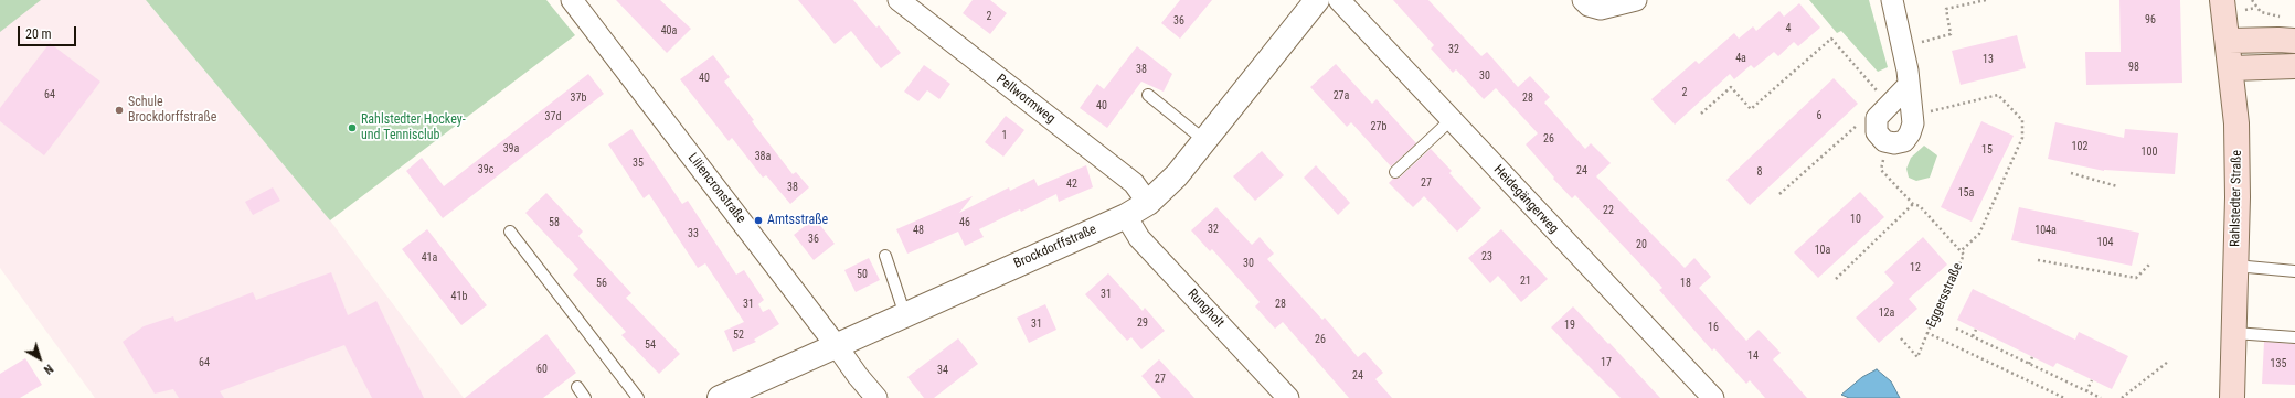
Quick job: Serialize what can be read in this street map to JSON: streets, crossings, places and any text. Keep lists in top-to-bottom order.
{
  "streets": {
    "main road": ["Rahlstedter Straße"],
    "street": [
      "Pellwormweg",
      "Liliencronstraße",
      "Heidegängerweg",
      "Brockdorffstraße",
      "Rungholt"
    ],
    "path": ["Eggersstraße"]
  },
  "crossings": [
    ["Pellwormweg", "Brockdorffstraße"],
    ["Liliencronstraße", "Brockdorffstraße"],
    ["Brockdorffstraße", "Rungholt"]
  ],
  "places": ["Schule Brockdorffstraße", "Rahlstedter Hockey- und Tennisclub", "Amtsstraße"],
  "house_numbers": [
    "2",
    "96",
    "36",
    "4",
    "40a",
    "32",
    "4a",
    "13",
    "98",
    "38",
    "30",
    "40",
    "2",
    "64",
    "27a",
    "37b",
    "28",
    "40",
    "6",
    "37d",
    "27b",
    "1",
    "26",
    "102",
    "39a",
    "15",
    "100",
    "38a",
    "35",
    "39c",
    "24",
    "8",
    "27",
    "42",
    "38",
    "15a",
    "22",
    "10",
    "58",
    "46",
    "32",
    "48",
    "104a",
    "33",
    "36",
    "104",
    "20",
    "10a",
    "23",
    "41a",
    "30",
    "12",
    "50",
    "21",
    "56",
    "18",
    "31",
    "41b",
    "31",
    "28",
    "12a",
    "29",
    "31",
    "19",
    "16",
    "52",
    "26",
    "54",
    "14",
    "64",
    "17",
    "135",
    "60",
    "34",
    "24",
    "27"
  ],
  "scale_bar": "20 m",
  "north": "bottom right"
}
